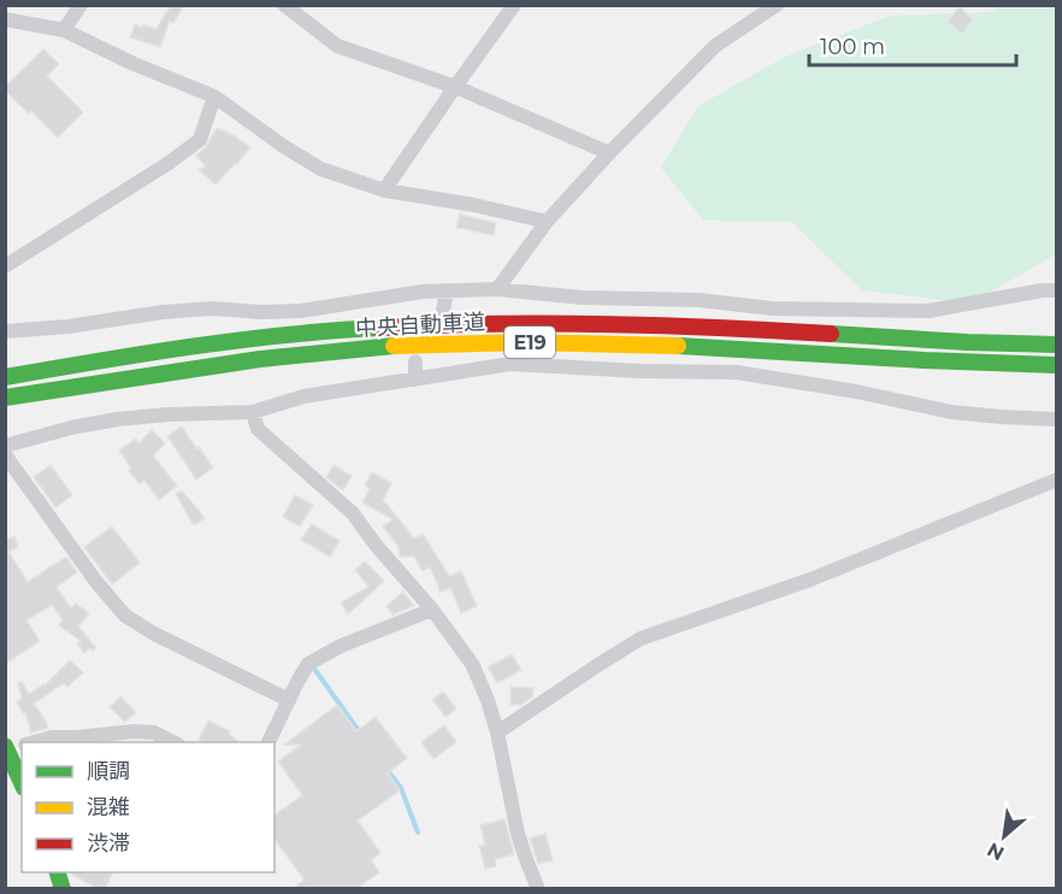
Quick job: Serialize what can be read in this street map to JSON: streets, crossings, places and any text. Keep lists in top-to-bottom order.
{
  "streets": {
    "main road": ["中央自動車道", "E19"]
  },
  "legend": ["順調", "混雑", "渋滞"],
  "scale_bar": "100 m",
  "north": "bottom left"
}
